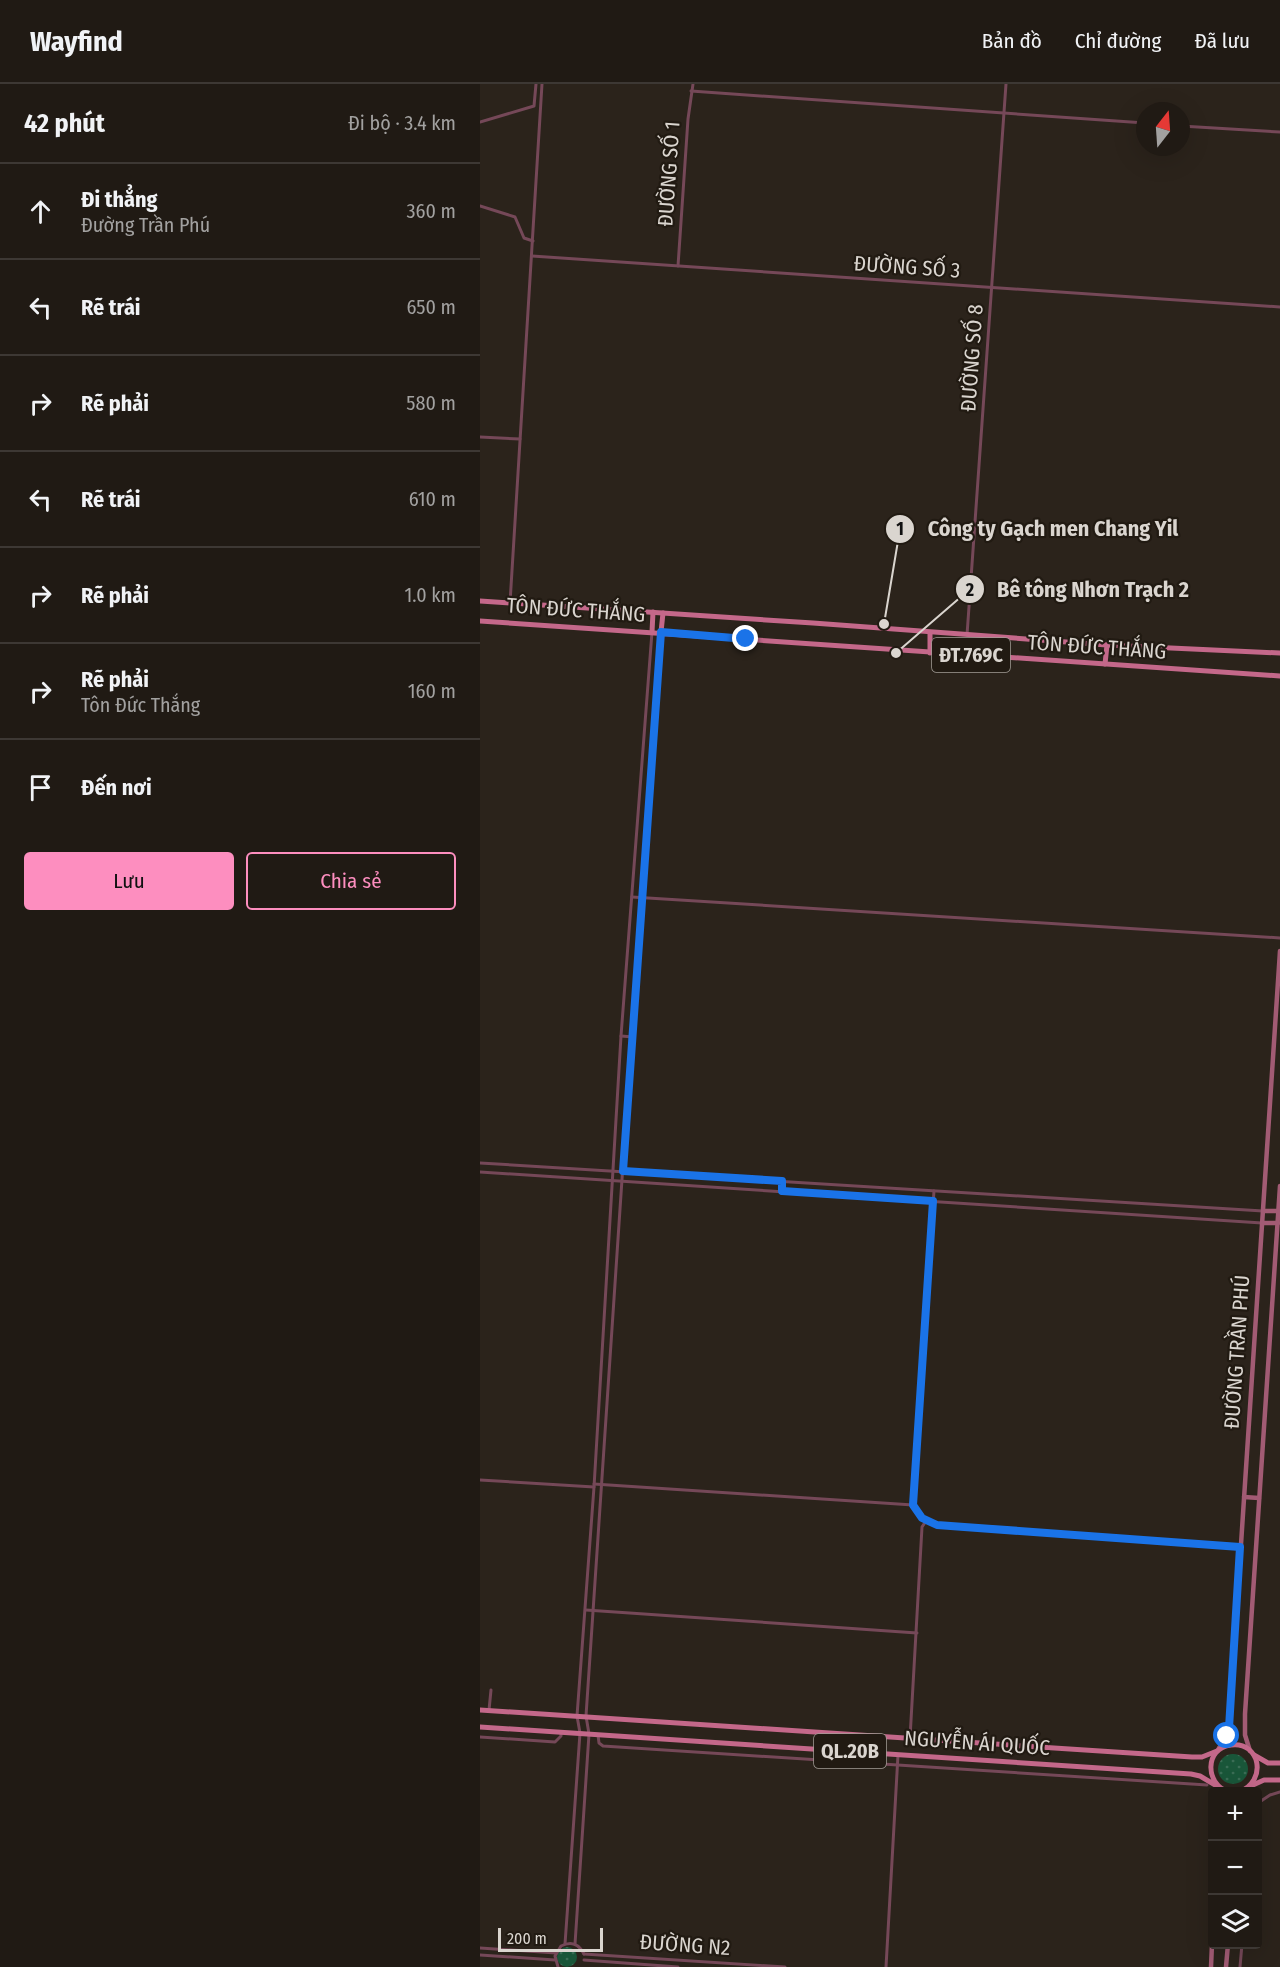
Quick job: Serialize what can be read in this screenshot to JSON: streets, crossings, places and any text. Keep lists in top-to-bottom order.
{
  "streets": {
    "main road": [
      "TÔN ĐỨC THẮNG",
      "ĐT.769C",
      "ĐƯỜNG TRẦN PHÚ",
      "NGUYỄN ÁI QUỐC",
      "QL.20B"
    ],
    "street": [
      "ĐƯỜNG SỐ 1",
      "ĐƯỜNG SỐ 3",
      "ĐƯỜNG SỐ 8",
      "ĐƯỜNG N2"
    ]
  },
  "crossings": [
    ["ĐƯỜNG SỐ 1", "ĐƯỜNG SỐ 3"],
    ["ĐƯỜNG SỐ 3", "ĐƯỜNG SỐ 8"],
    ["ĐƯỜNG SỐ 8", "TÔN ĐỨC THẮNG"],
    ["ĐƯỜNG TRẦN PHÚ", "NGUYỄN ÁI QUỐC"]
  ],
  "places": ["Công ty Gạch men Chang Yil", "Bê tông Nhơn Trạch 2"],
  "scale_bar": "200 m",
  "north": "top",
  "page": {
    "header": "Wayfind",
    "nav": ["Bản đồ", "Chỉ đường", "Đã lưu"],
    "heading": ["42 phút", "Đi bộ · 3.4 km"],
    "list": [
      ["Đi thẳng", "Đường Trần Phú", "360 m"],
      ["Rẽ trái", "650 m"],
      ["Rẽ phải", "580 m"],
      ["Rẽ trái", "610 m"],
      ["Rẽ phải", "1.0 km"],
      ["Rẽ phải", "Tôn Đức Thắng", "160 m"],
      "Đến nơi"
    ],
    "buttons": ["Lưu", "Chia sẻ"],
    "map_buttons": ["+", "−"],
    "scale": "200 m"
  }
}
